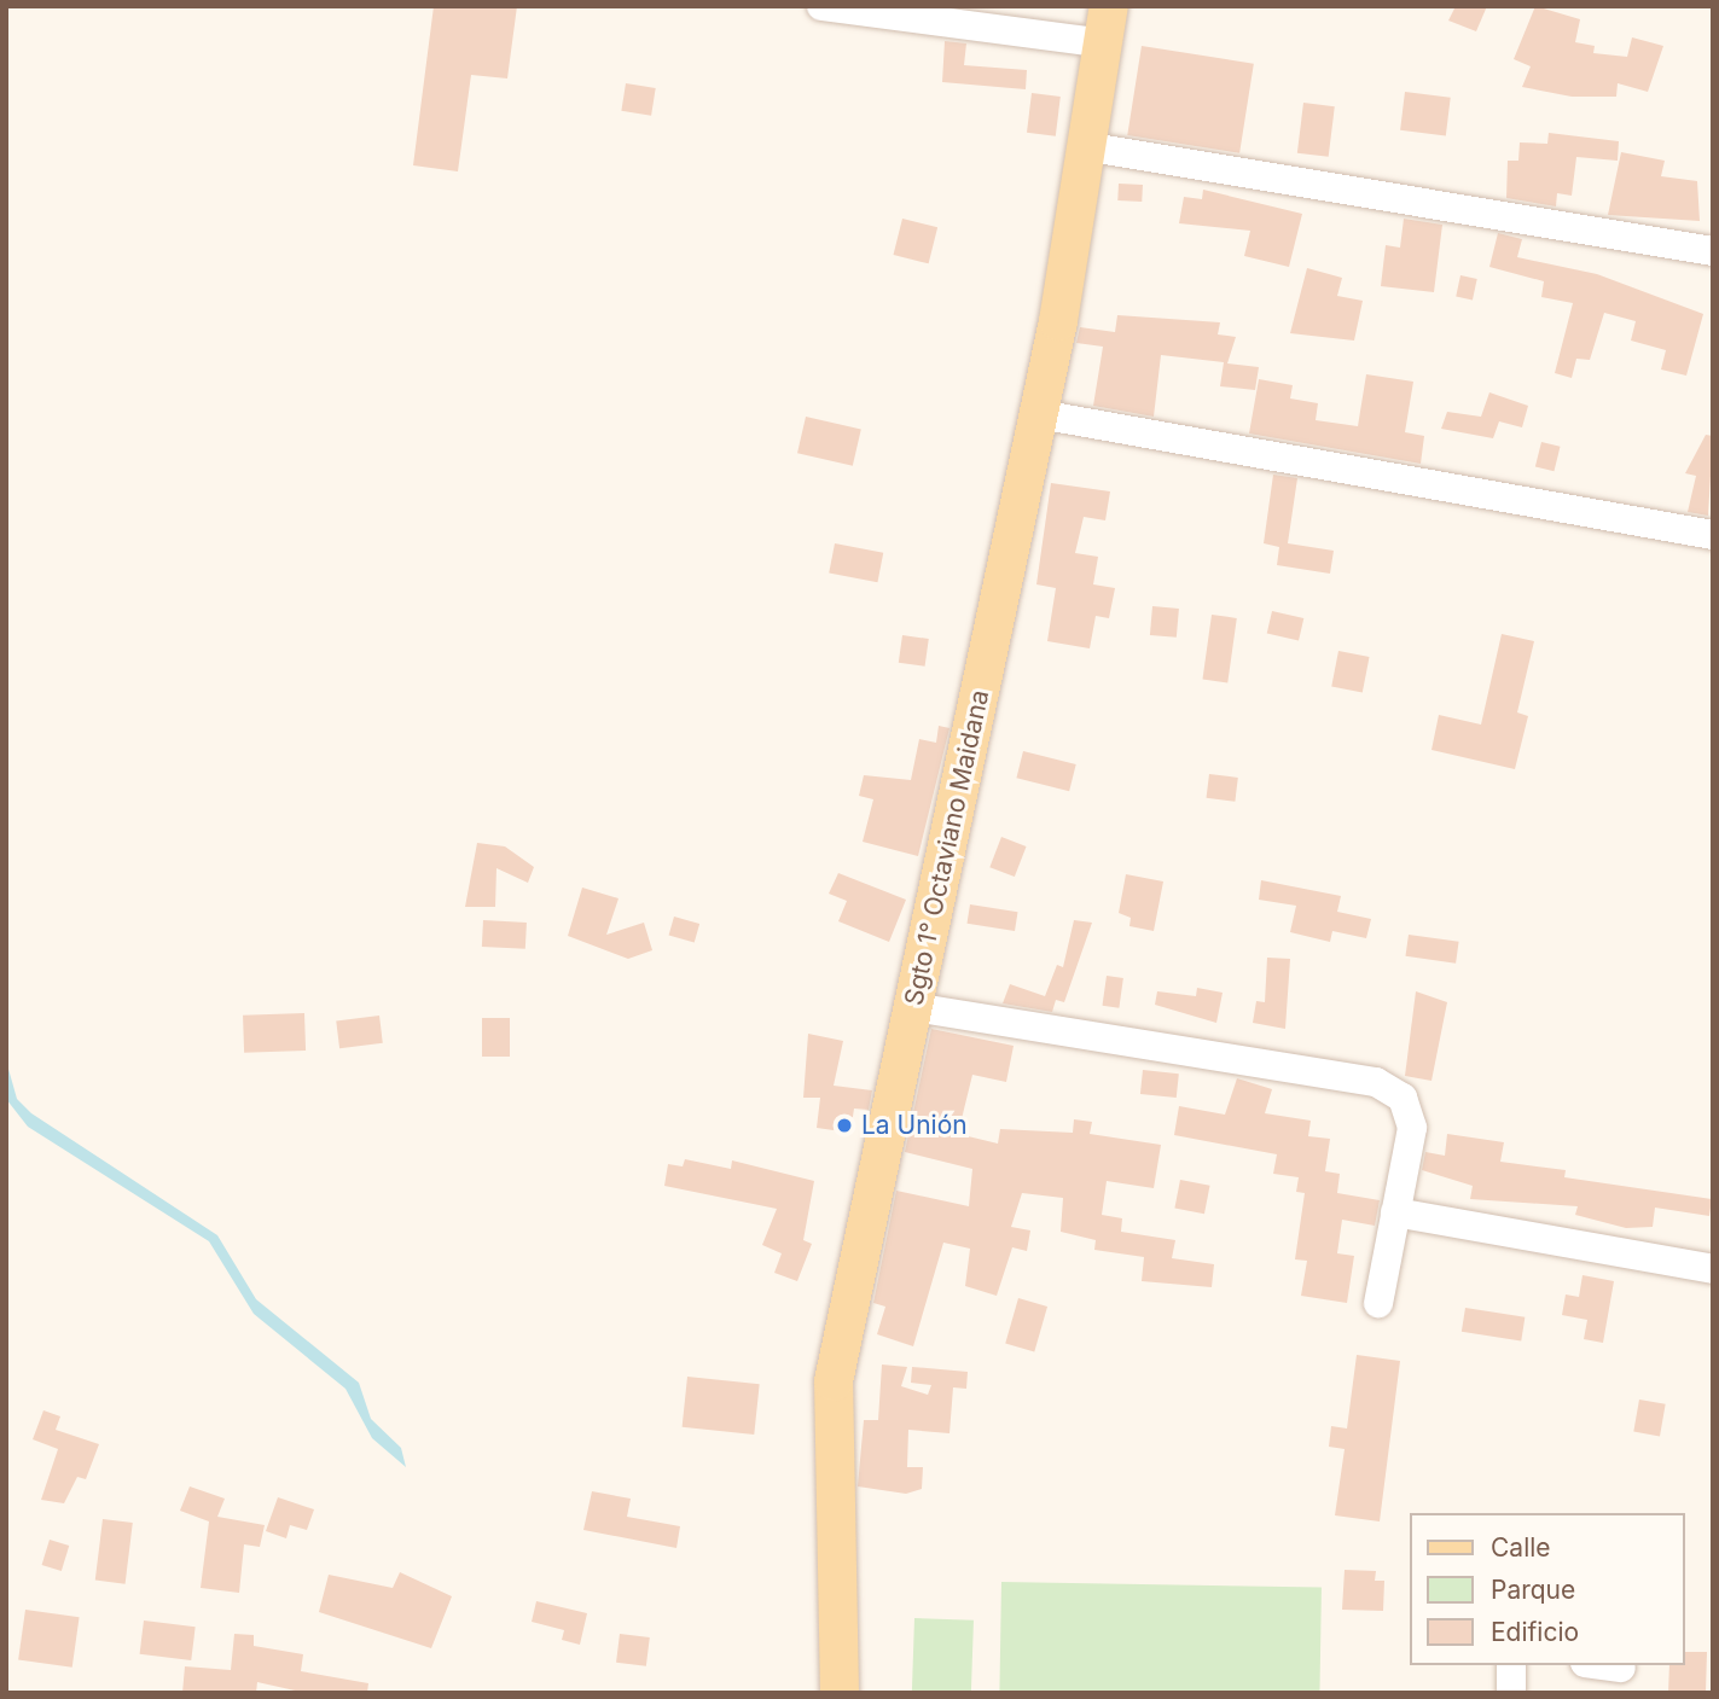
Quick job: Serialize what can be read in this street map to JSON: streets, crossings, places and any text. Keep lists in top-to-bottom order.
{
  "streets": {
    "main road": ["Sgto 1° Octaviano Maidana"]
  },
  "places": ["La Unión"],
  "legend": ["Calle", "Parque", "Edificio"]
}
